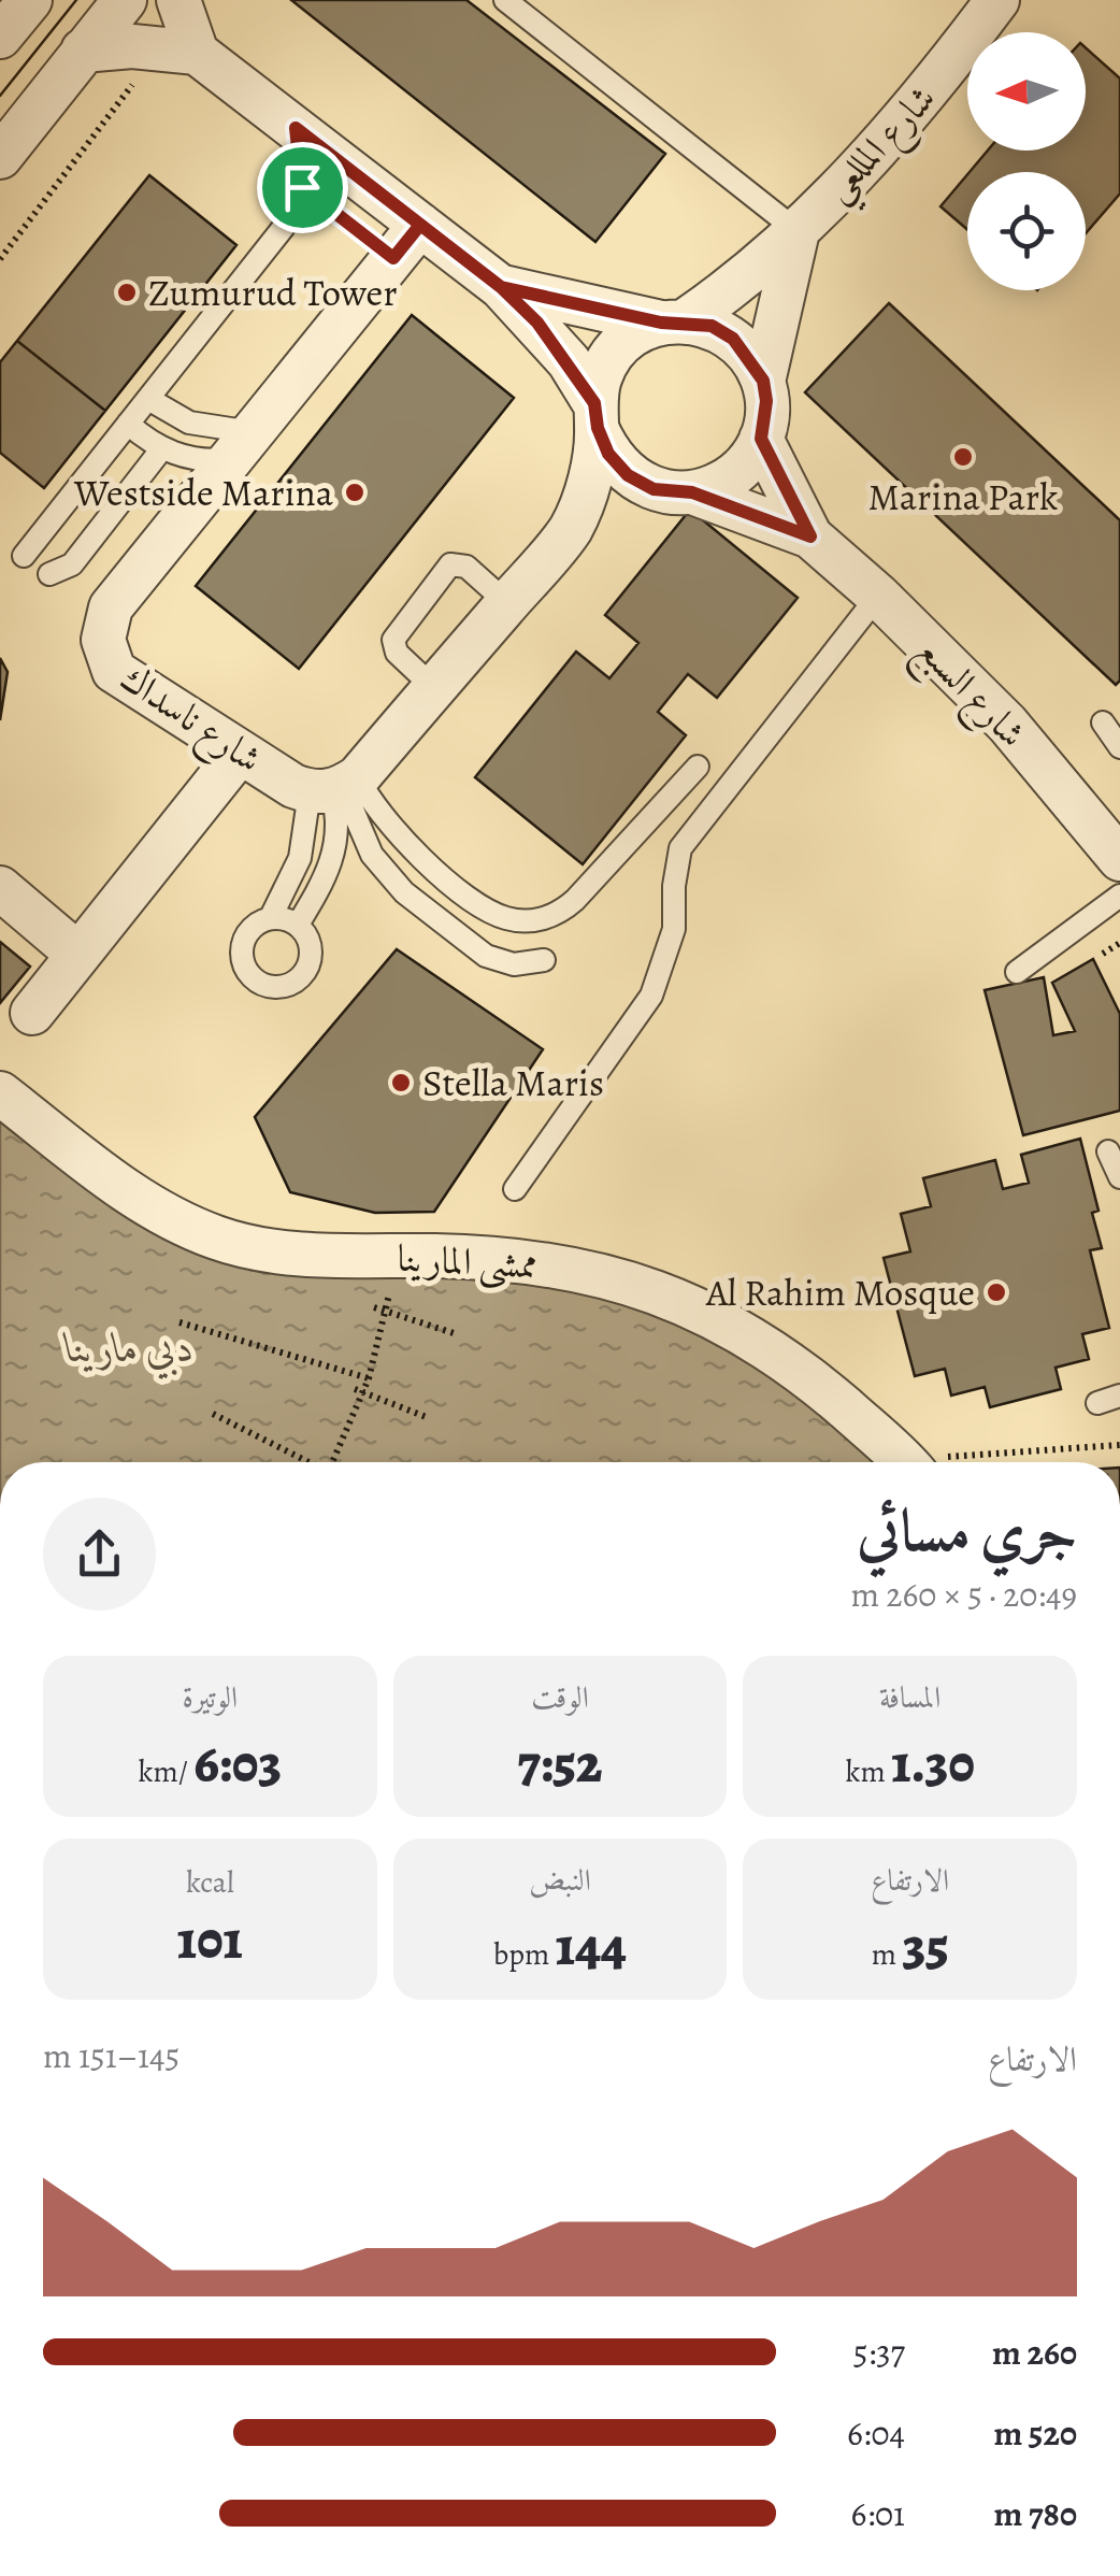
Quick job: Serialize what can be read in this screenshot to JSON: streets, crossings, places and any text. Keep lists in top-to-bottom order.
{
  "streets": {
    "street": [
      "شارع المللعي",
      "شارع السبع",
      "شارع ناسداك",
      "ممشى المارينا"
    ]
  },
  "crossings": [
    ["شارع المللعي", "شارع السبع"]
  ],
  "water": ["دبي مارينا"],
  "places": [
    "Zumurud Tower",
    "Marina Park",
    "Westside Marina",
    "Stella Maris",
    "Al Rahim Mosque"
  ],
  "north": "left",
  "page": {
    "heading": ["جري مسائي", "20:49 · 5 × 260 m"],
    "stats": [
      ["المسافة", "1.30 km"],
      ["الوقت", "7:52"],
      ["الوتيرة", "6:03 /km"],
      ["الارتفاع", "35 m"],
      ["النبض", "144 bpm"],
      ["kcal", "101"]
    ],
    "chart": ["الارتفاع", "145–151 m"],
    "list": [
      {
        "name": "260 m",
        "note": "5:37"
      },
      {
        "name": "520 m",
        "note": "6:04"
      },
      {
        "name": "780 m",
        "note": "6:01"
      }
    ]
  }
}
